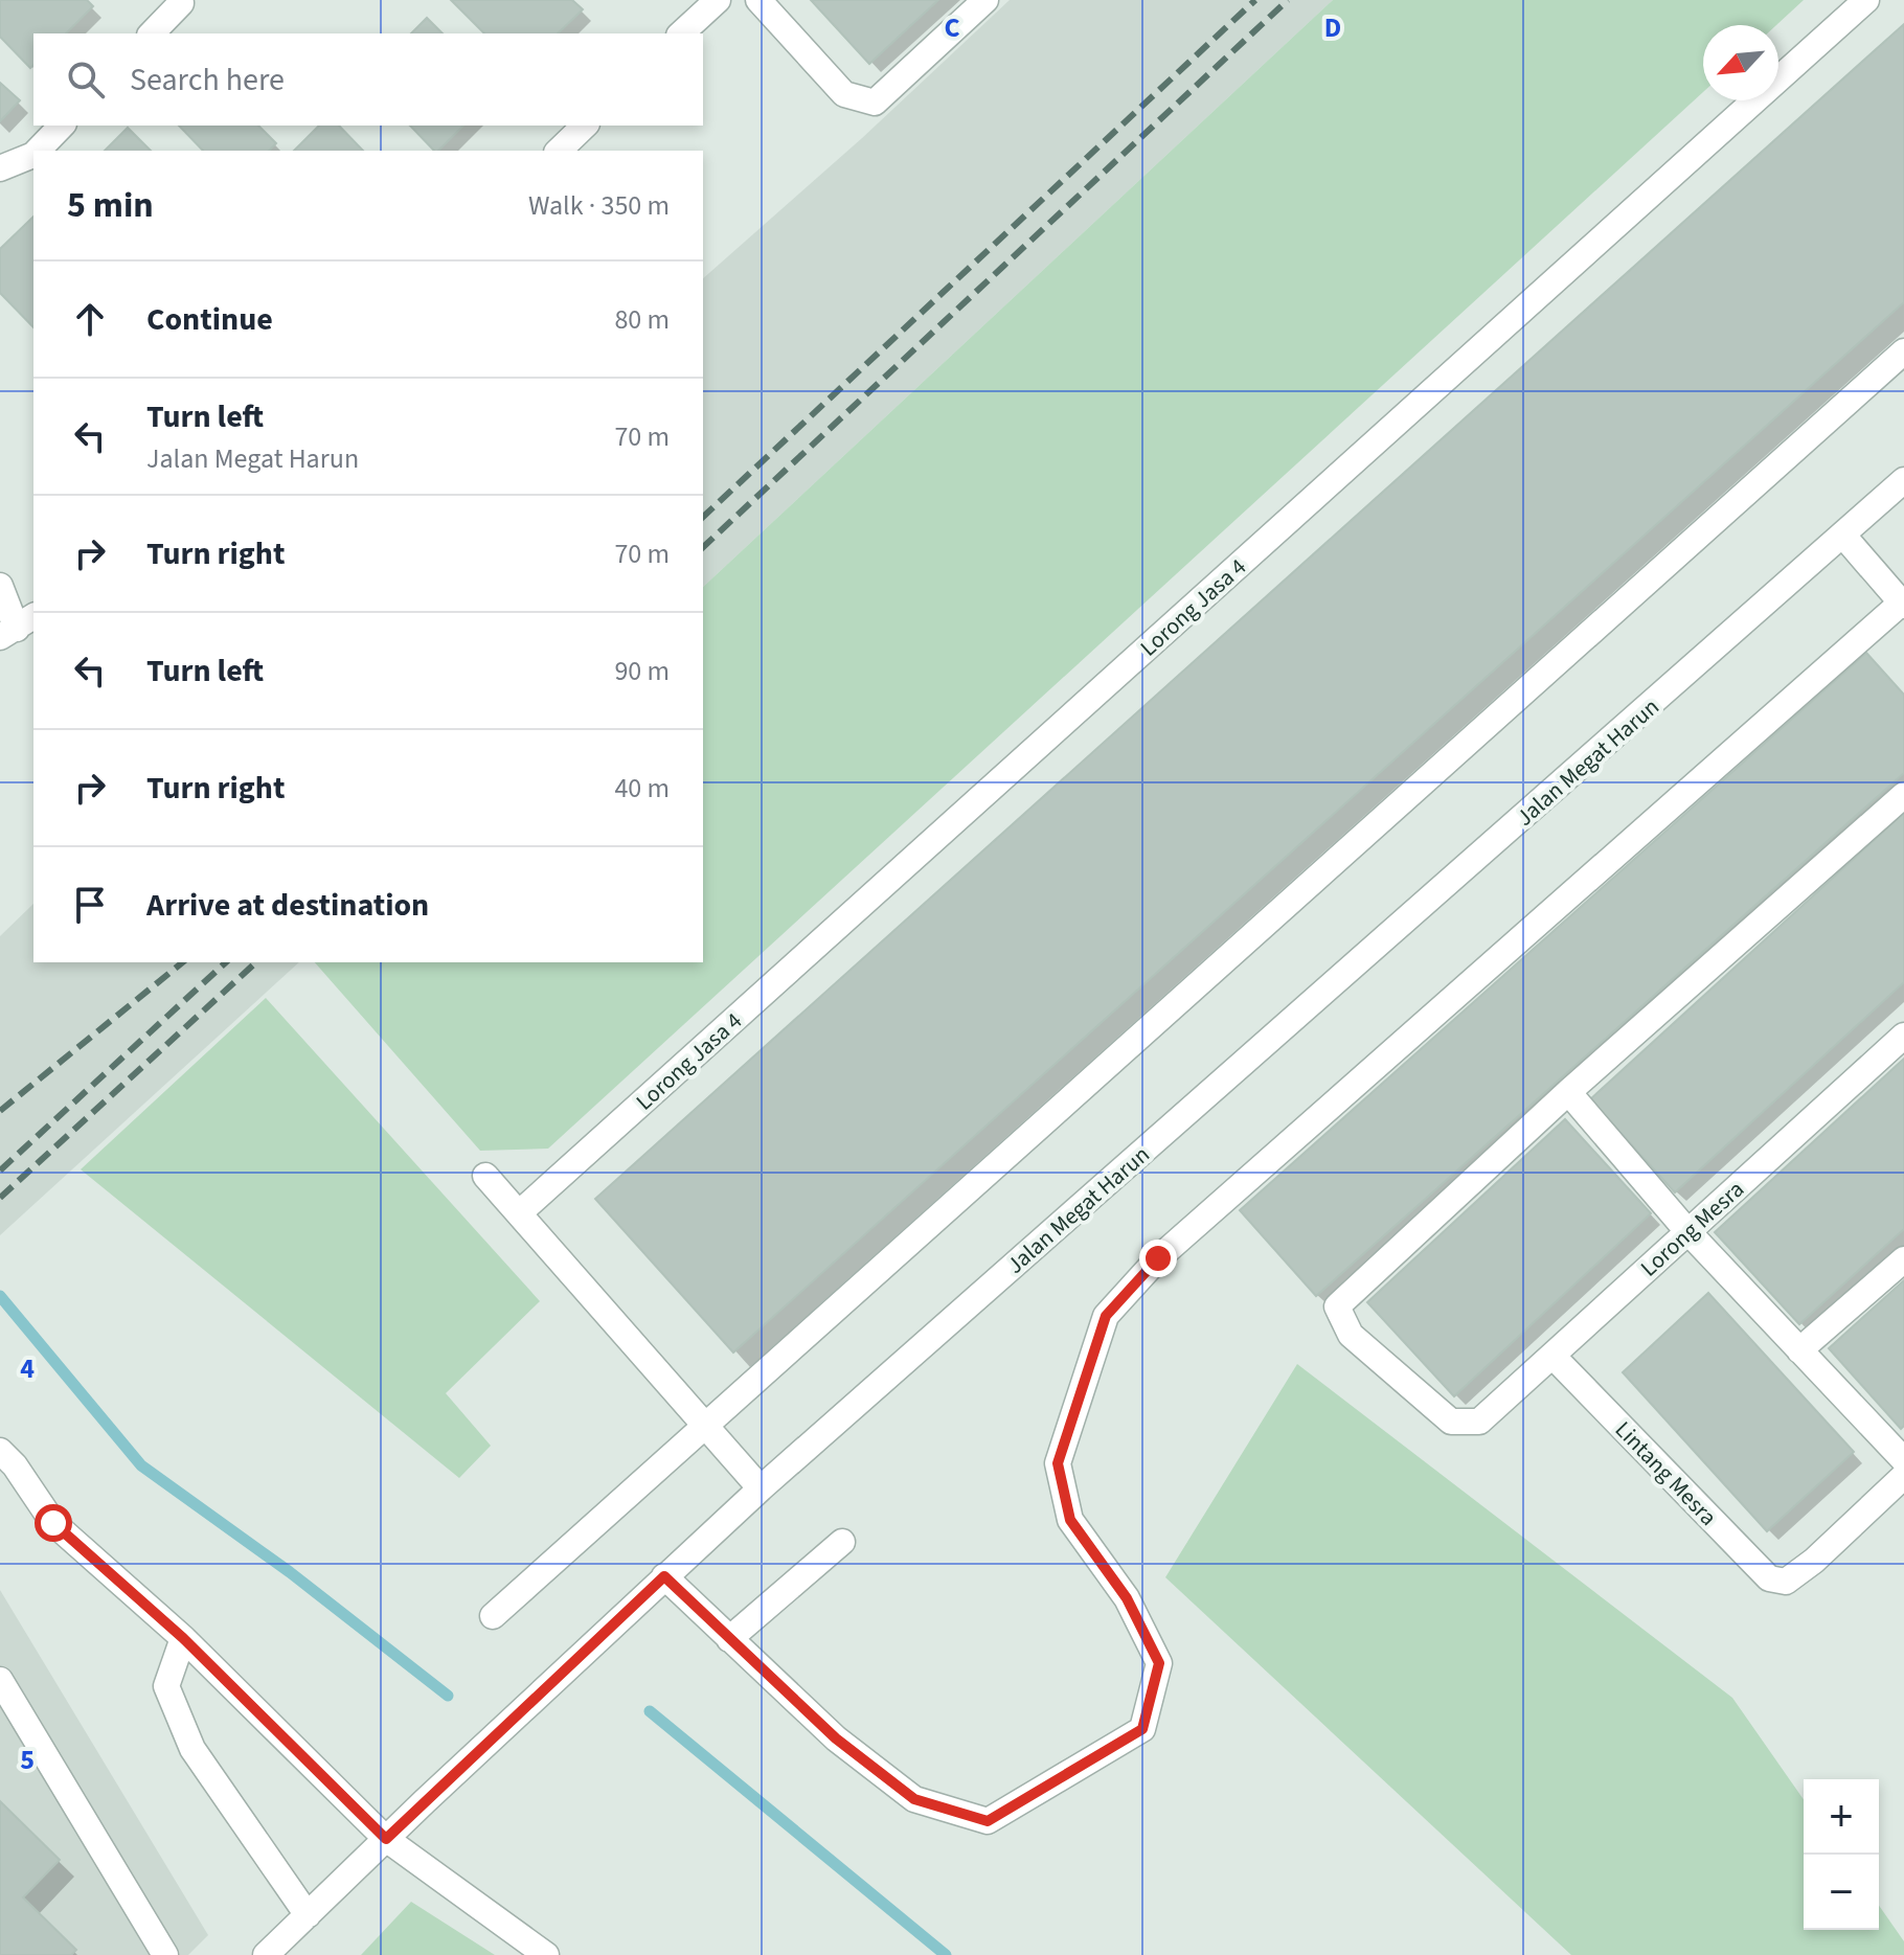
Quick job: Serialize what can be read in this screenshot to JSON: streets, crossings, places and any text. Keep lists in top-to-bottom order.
{
  "streets": {
    "street": [
      "Lorong Jasa 4",
      "Jalan Megat Harun",
      "Lorong Mesra",
      "Lintang Mesra"
    ]
  },
  "crossings": [
    ["Lorong Mesra", "Lintang Mesra"]
  ],
  "north": "bottom left",
  "page": {
    "search": "Search here",
    "heading": ["5 min", "Walk · 350 m"],
    "list": [
      ["Continue", "80 m"],
      ["Turn left", "Jalan Megat Harun", "70 m"],
      ["Turn right", "70 m"],
      ["Turn left", "90 m"],
      ["Turn right", "40 m"],
      "Arrive at destination"
    ],
    "map_buttons": ["+", "−"]
  },
  "grid": {
    "columns": ["C", "D"],
    "rows": ["4", "5"]
  }
}
